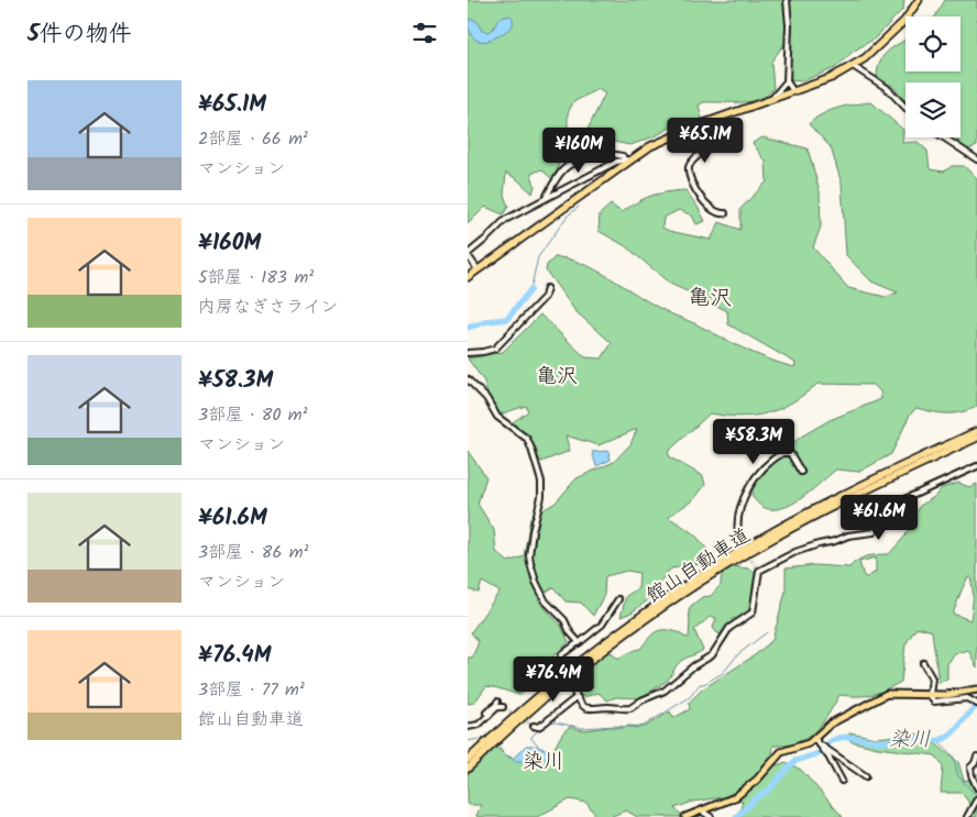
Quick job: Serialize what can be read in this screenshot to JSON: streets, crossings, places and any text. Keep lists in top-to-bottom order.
{
  "streets": {
    "highway": ["館山自動車道"]
  },
  "districts": ["亀沢", "亀沢", "染川"],
  "water": ["染川"],
  "page": {
    "heading": "5件の物件",
    "list": [
      {
        "name": "¥65.1M",
        "note": "2部屋 · 66 m² · マンション"
      },
      {
        "name": "¥160M",
        "note": "5部屋 · 183 m² · 内房なぎさライン"
      },
      {
        "name": "¥58.3M",
        "note": "3部屋 · 80 m² · マンション"
      },
      {
        "name": "¥61.6M",
        "note": "3部屋 · 86 m² · マンション"
      },
      {
        "name": "¥76.4M",
        "note": "3部屋 · 77 m² · 館山自動車道"
      }
    ],
    "price": [
      "¥65.1M",
      "¥160M",
      "¥58.3M",
      "¥61.6M",
      "¥76.4M"
    ]
  }
}
